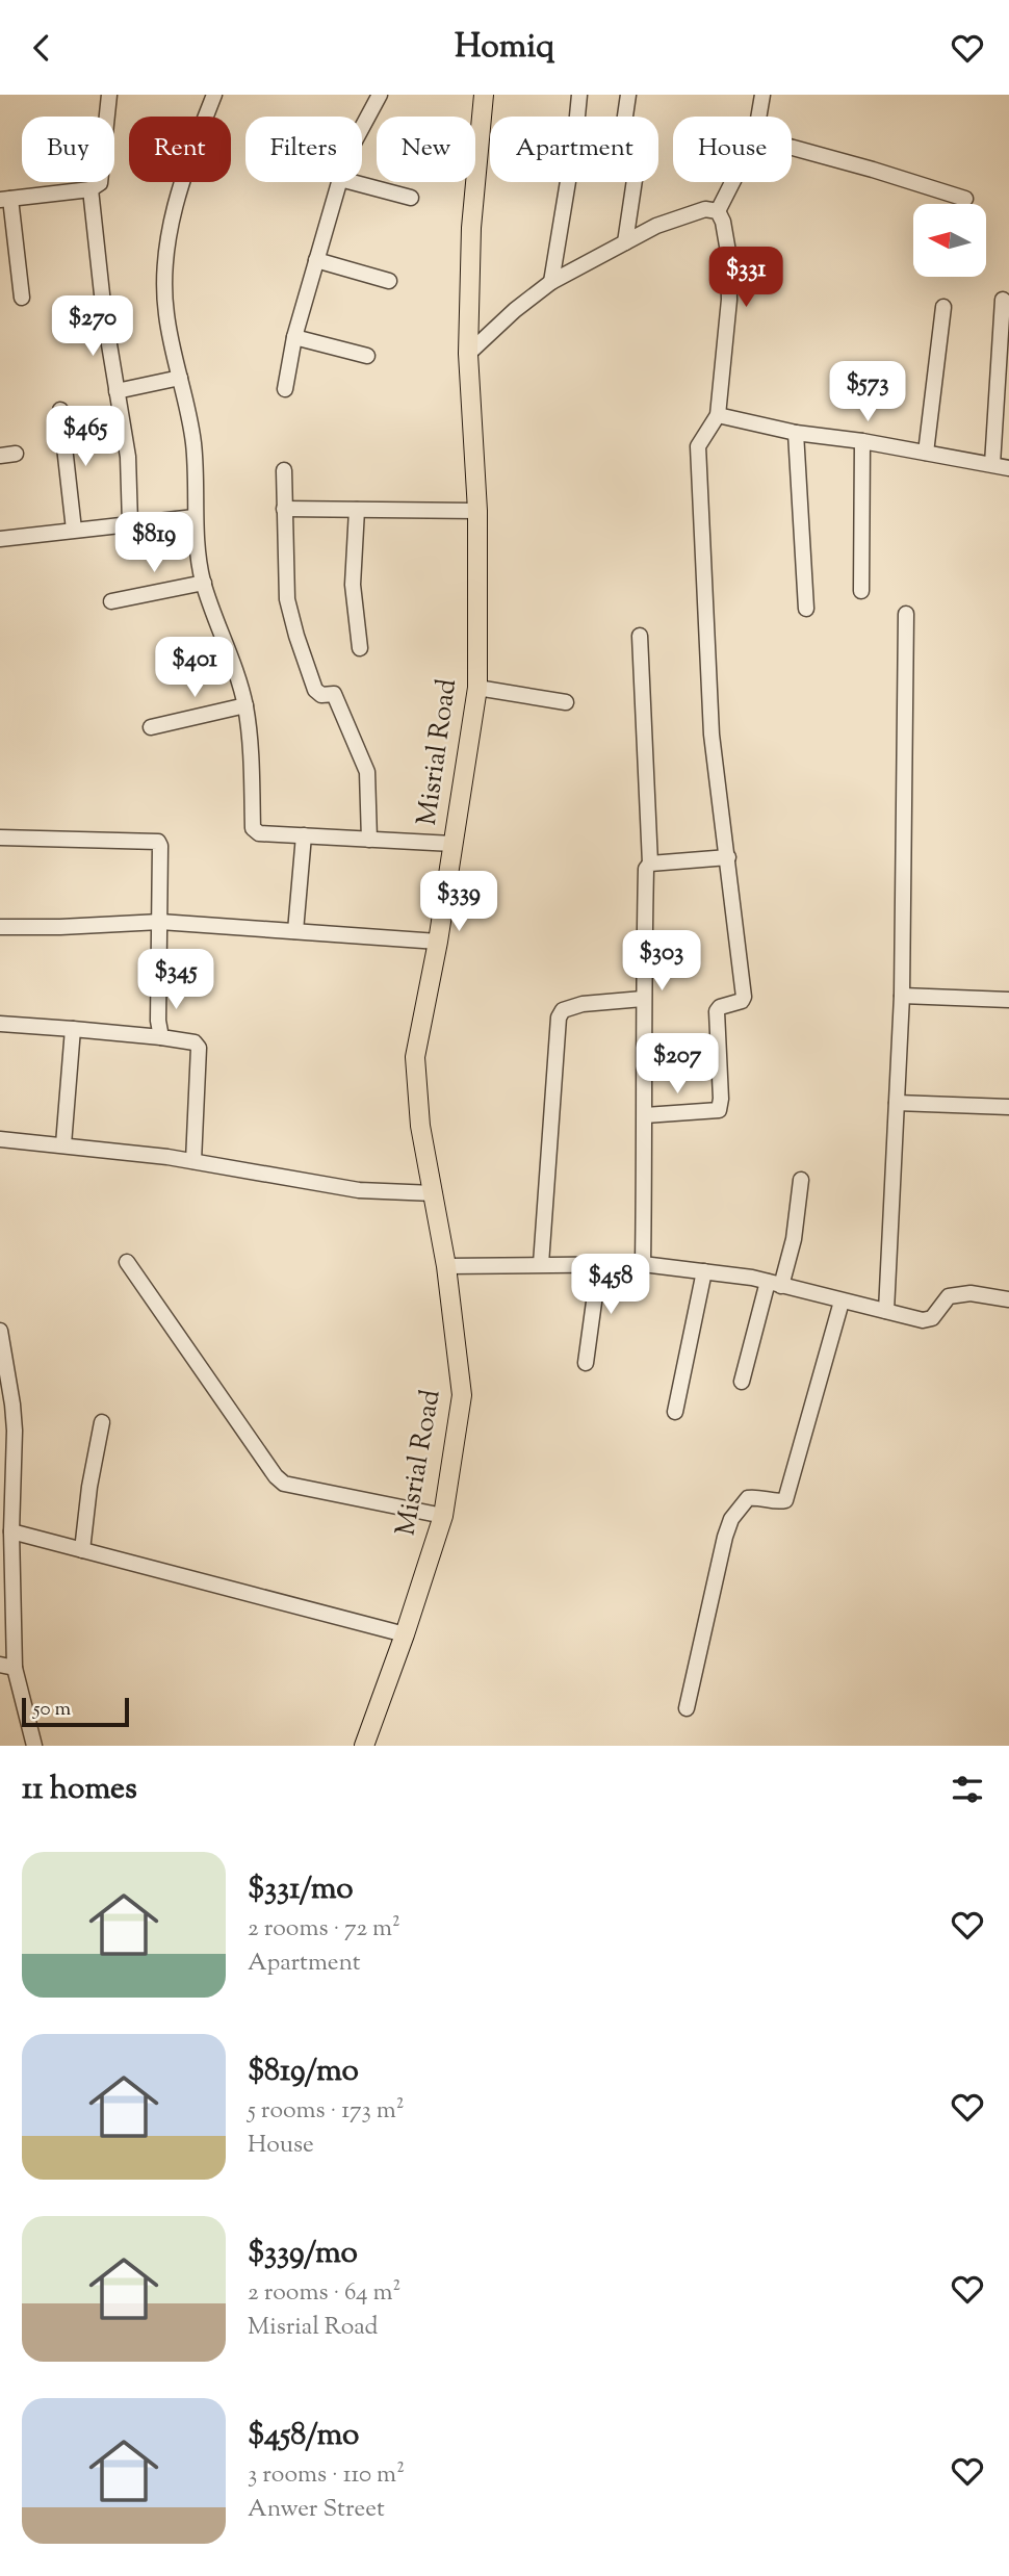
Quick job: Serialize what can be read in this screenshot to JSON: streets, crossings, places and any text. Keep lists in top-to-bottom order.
{
  "streets": {
    "main road": ["Misrial Road"]
  },
  "scale_bar": "50 m",
  "north": "left",
  "page": {
    "header": "Homiq",
    "chip": [
      "Buy",
      "Rent",
      "Filters",
      "New",
      "Apartment",
      "House"
    ],
    "price": [
      "$331",
      "$270",
      "$573",
      "$465",
      "$819",
      "$401",
      "$339",
      "$303",
      "$345",
      "$207",
      "$458"
    ],
    "scale": "50 m",
    "heading": "11 homes",
    "list": [
      {
        "name": "$331/mo",
        "note": "2 rooms · 72 m² · Apartment"
      },
      {
        "name": "$819/mo",
        "note": "5 rooms · 173 m² · House"
      },
      {
        "name": "$339/mo",
        "note": "2 rooms · 64 m² · Misrial Road"
      },
      {
        "name": "$458/mo",
        "note": "3 rooms · 110 m² · Anwer Street"
      }
    ]
  }
}
